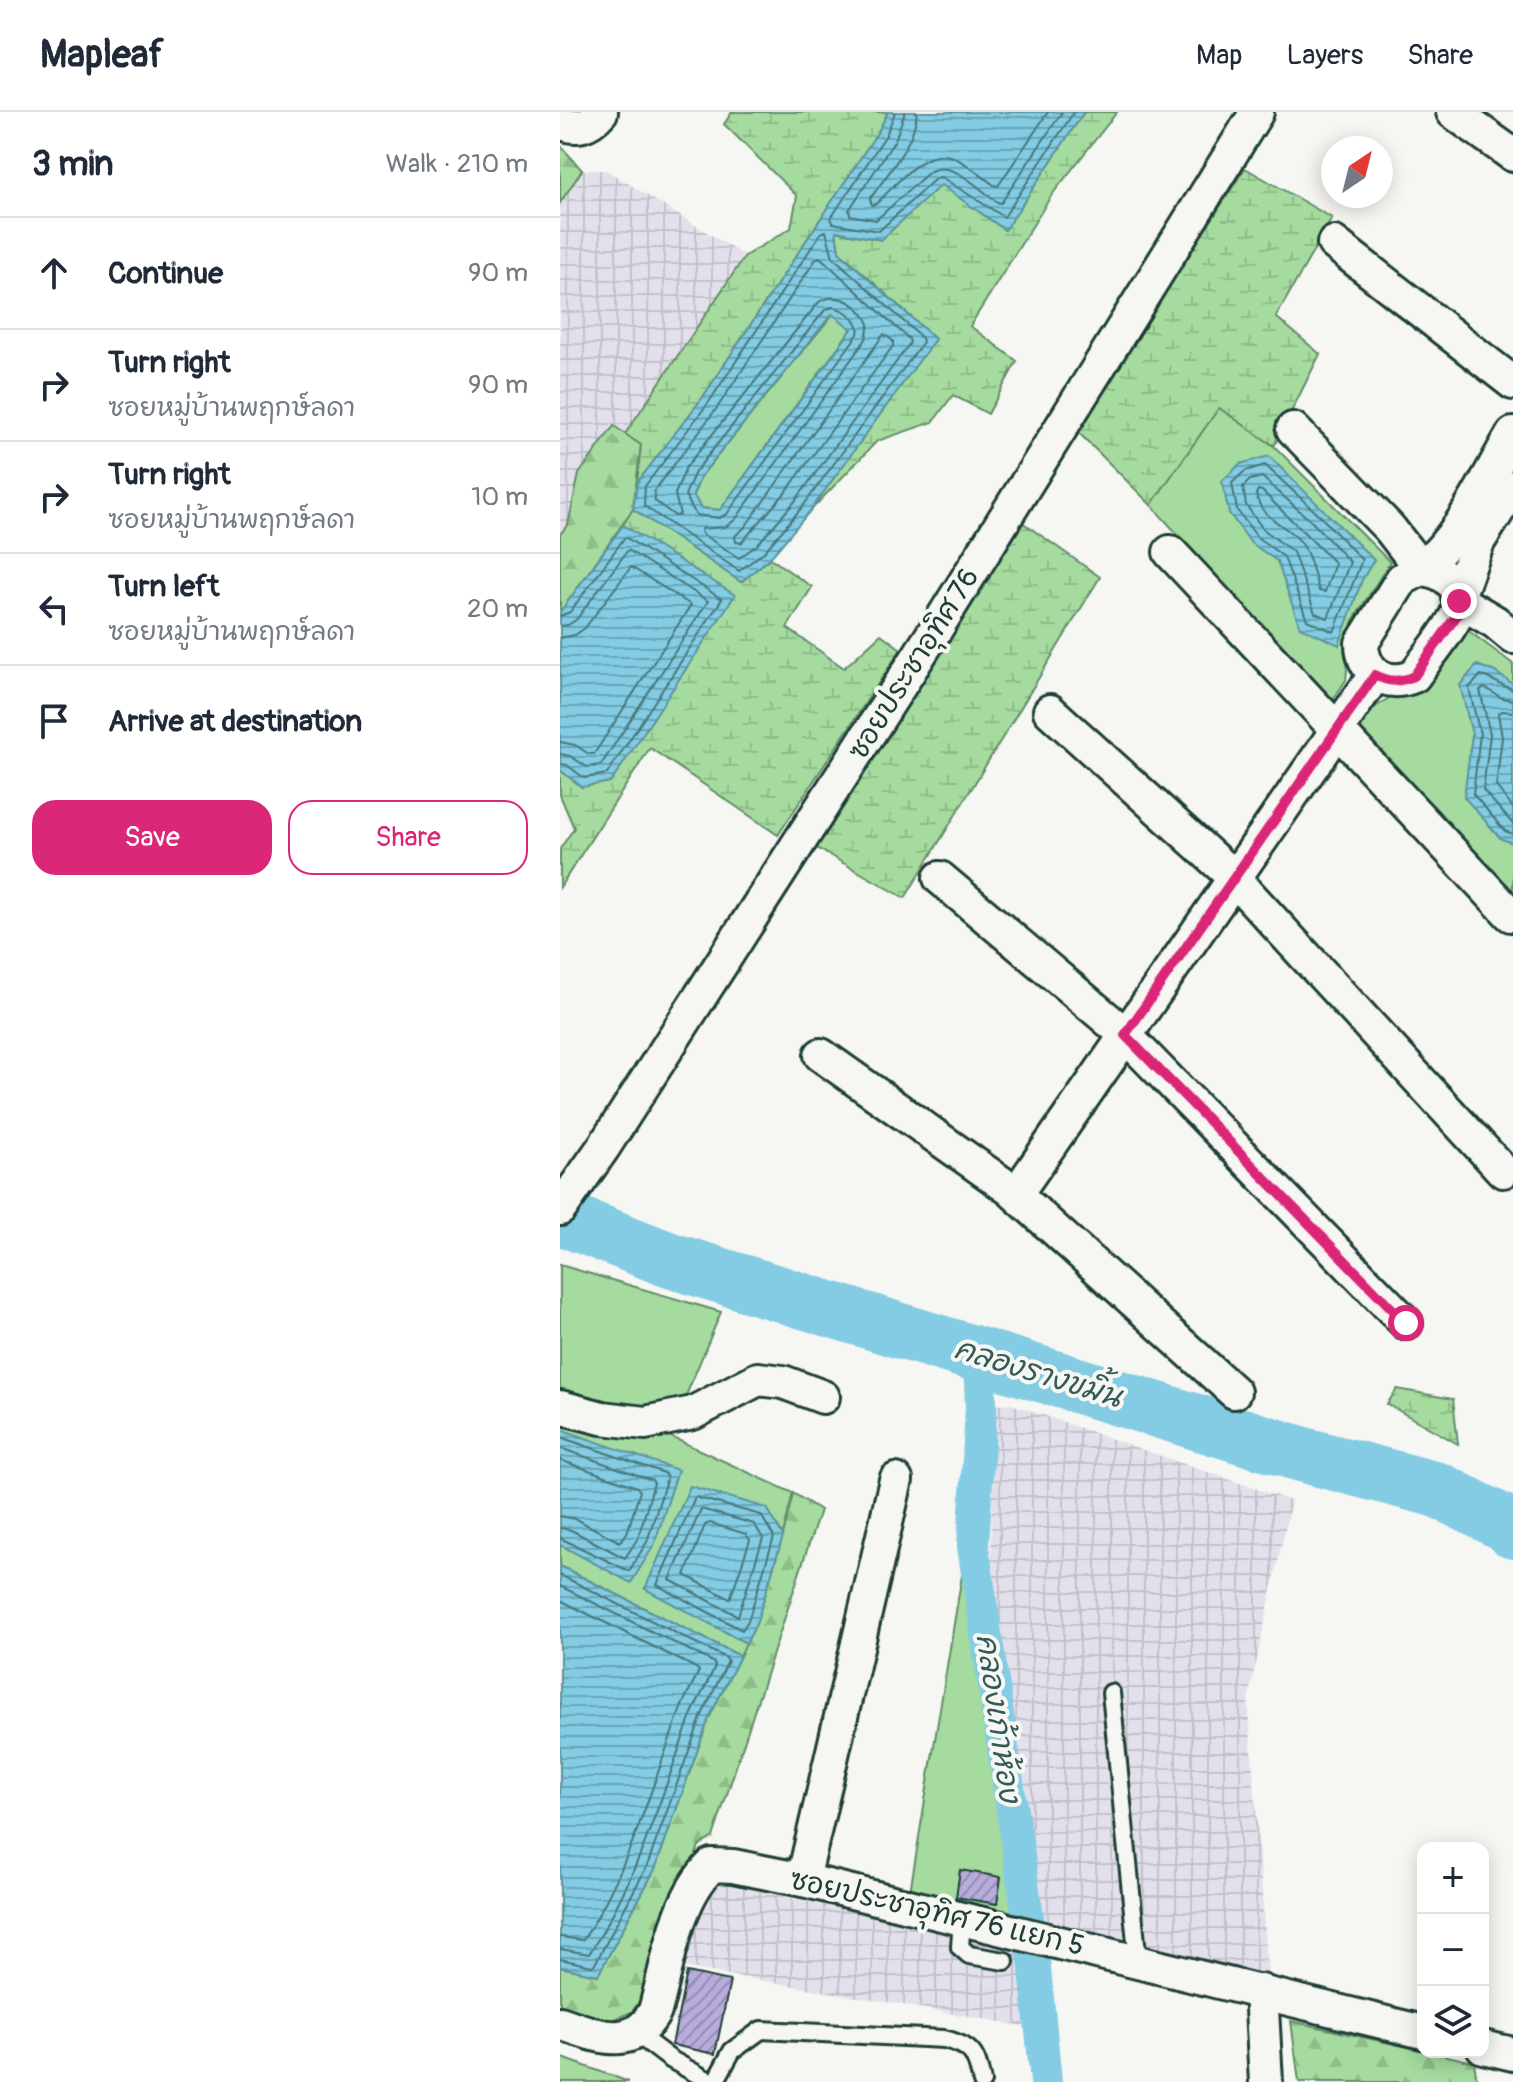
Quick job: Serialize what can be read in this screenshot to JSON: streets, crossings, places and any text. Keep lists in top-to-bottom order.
{
  "streets": {
    "street": ["ซอยประชาอุทิศ 76", "ซอยประชาอุทิศ 76 แยก 5"]
  },
  "water": ["คลองรางขมิ้น", "คลองเก้าห้อง"],
  "north": "top right",
  "page": {
    "header": "Mapleaf",
    "nav": ["Map", "Layers", "Share"],
    "heading": ["3 min", "Walk · 210 m"],
    "list": [
      ["Continue", "90 m"],
      ["Turn right", "ซอยหมู่บ้านพฤกษ์ลดา", "90 m"],
      ["Turn right", "ซอยหมู่บ้านพฤกษ์ลดา", "10 m"],
      ["Turn left", "ซอยหมู่บ้านพฤกษ์ลดา", "20 m"],
      "Arrive at destination"
    ],
    "buttons": ["Save", "Share"],
    "map_buttons": ["+", "−"]
  }
}
